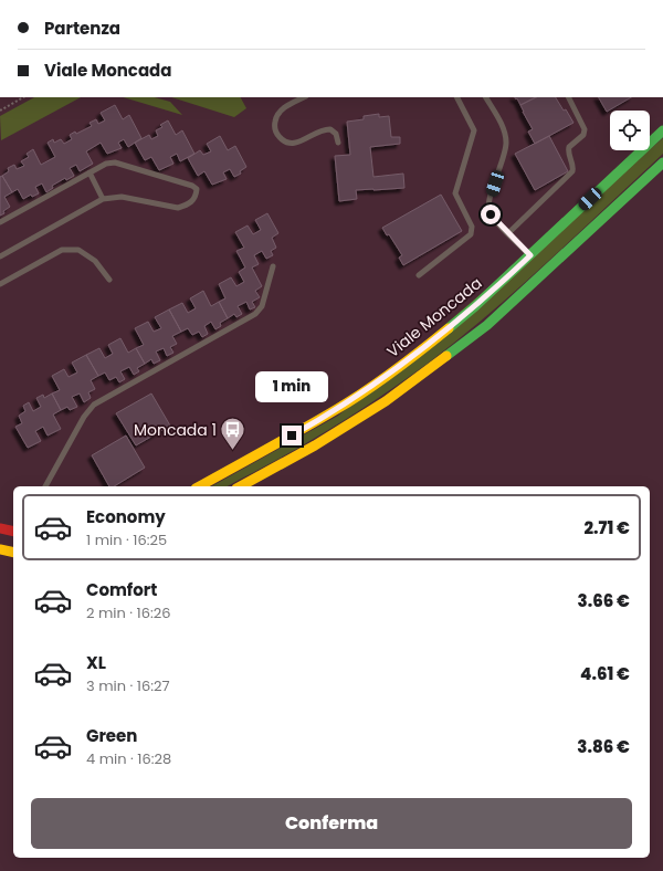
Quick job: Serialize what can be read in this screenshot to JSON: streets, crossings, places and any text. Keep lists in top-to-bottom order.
{
  "streets": {
    "main road": ["Viale Moncada"]
  },
  "places": {
    "bus stop": ["Moncada 1"]
  },
  "page": {
    "banner": ["Partenza", "Viale Moncada"],
    "bubble": "1 min",
    "list": [
      {
        "name": "Economy",
        "note": "1 min · 16:25",
        "value": "2.71 €"
      },
      {
        "name": "Comfort",
        "note": "2 min · 16:26",
        "value": "3.66 €"
      },
      {
        "name": "XL",
        "note": "3 min · 16:27",
        "value": "4.61 €"
      },
      {
        "name": "Green",
        "note": "4 min · 16:28",
        "value": "3.86 €"
      }
    ],
    "buttons": "Conferma"
  }
}
